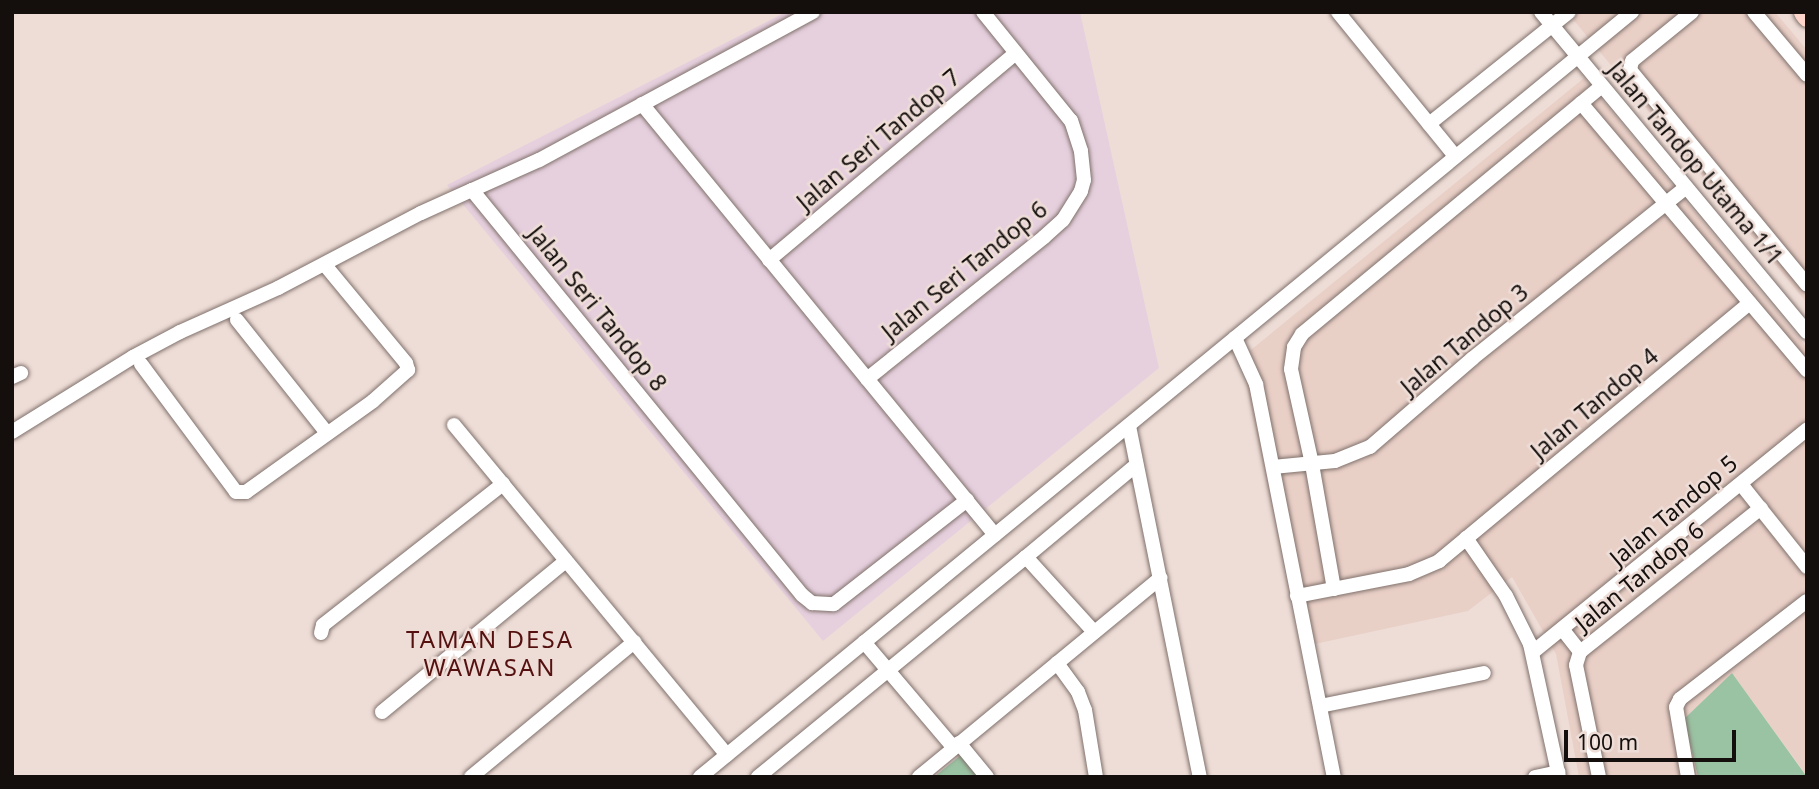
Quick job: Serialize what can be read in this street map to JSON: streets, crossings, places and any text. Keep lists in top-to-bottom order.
{
  "streets": {
    "street": [
      "Jalan Seri Tandop 7",
      "Jalan Tandop Utama 1/1",
      "Jalan Seri Tandop 6",
      "Jalan Seri Tandop 8",
      "Jalan Tandop 3",
      "Jalan Tandop 4",
      "Jalan Tandop 5",
      "Jalan Tandop 6"
    ]
  },
  "crossings": [
    ["Jalan Seri Tandop 7", "Jalan Seri Tandop 6"],
    ["Jalan Tandop Utama 1/1", "Jalan Tandop 3"]
  ],
  "districts": ["TAMAN DESA WAWASAN"],
  "scale_bar": "100 m"
}
